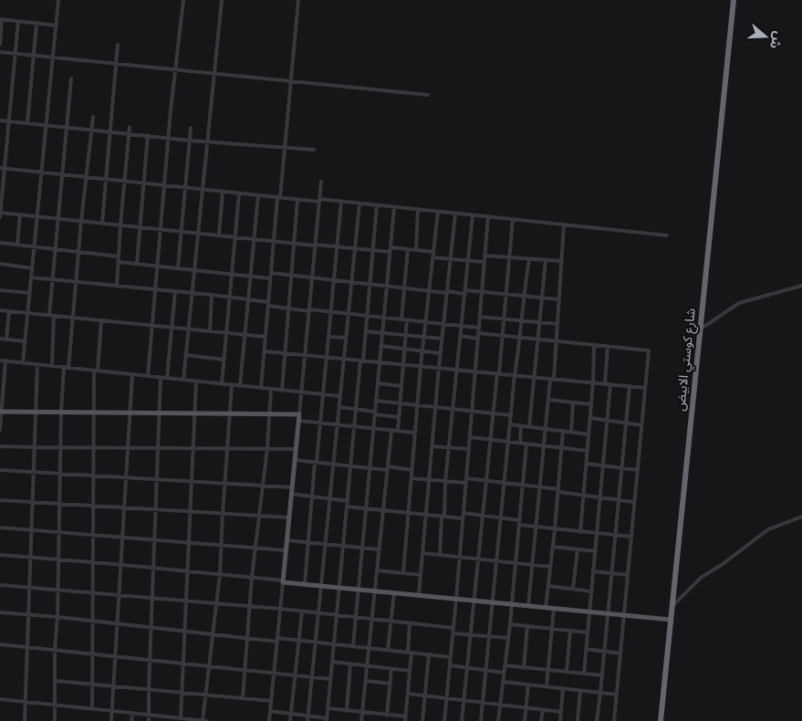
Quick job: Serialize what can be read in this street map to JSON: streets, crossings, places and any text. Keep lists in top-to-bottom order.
{
  "streets": {
    "highway": ["شارع كوستي الابيض"]
  },
  "north": "right"
}
